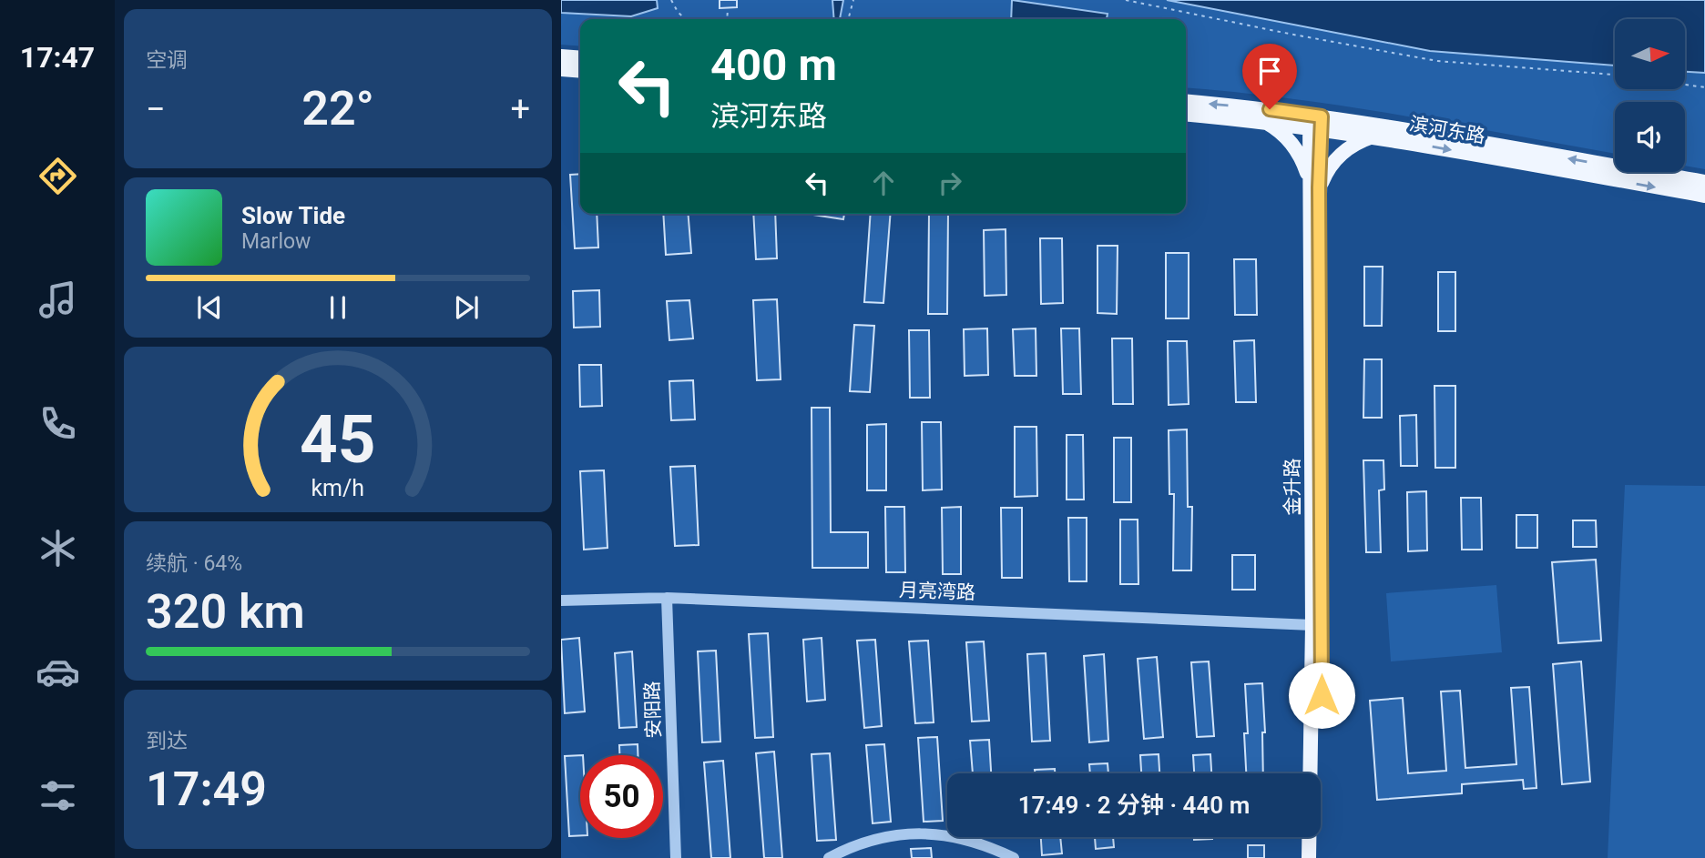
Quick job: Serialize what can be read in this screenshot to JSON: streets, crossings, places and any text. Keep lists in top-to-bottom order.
{
  "streets": {
    "main road": ["滨河东路", "金升路"],
    "street": ["月亮湾路", "安阳路"]
  },
  "crossings": [
    ["滨河东路", "金升路"],
    ["金升路", "月亮湾路"],
    ["月亮湾路", "安阳路"]
  ],
  "north": "right",
  "page": {
    "tabs": "17:47",
    "tile": [
      "空调",
      ["续航 · 64%", "320 km"],
      ["到达", "17:49"]
    ],
    "turn": ["400 m", "滨河东路"],
    "heat": ["−", "22°", "+"],
    "song": ["Slow Tide", "Marlow"],
    "limit": "50",
    "trip": "17:49 · 2 分钟 · 440 m",
    "gauge": ["45", "km/h"]
  }
}
